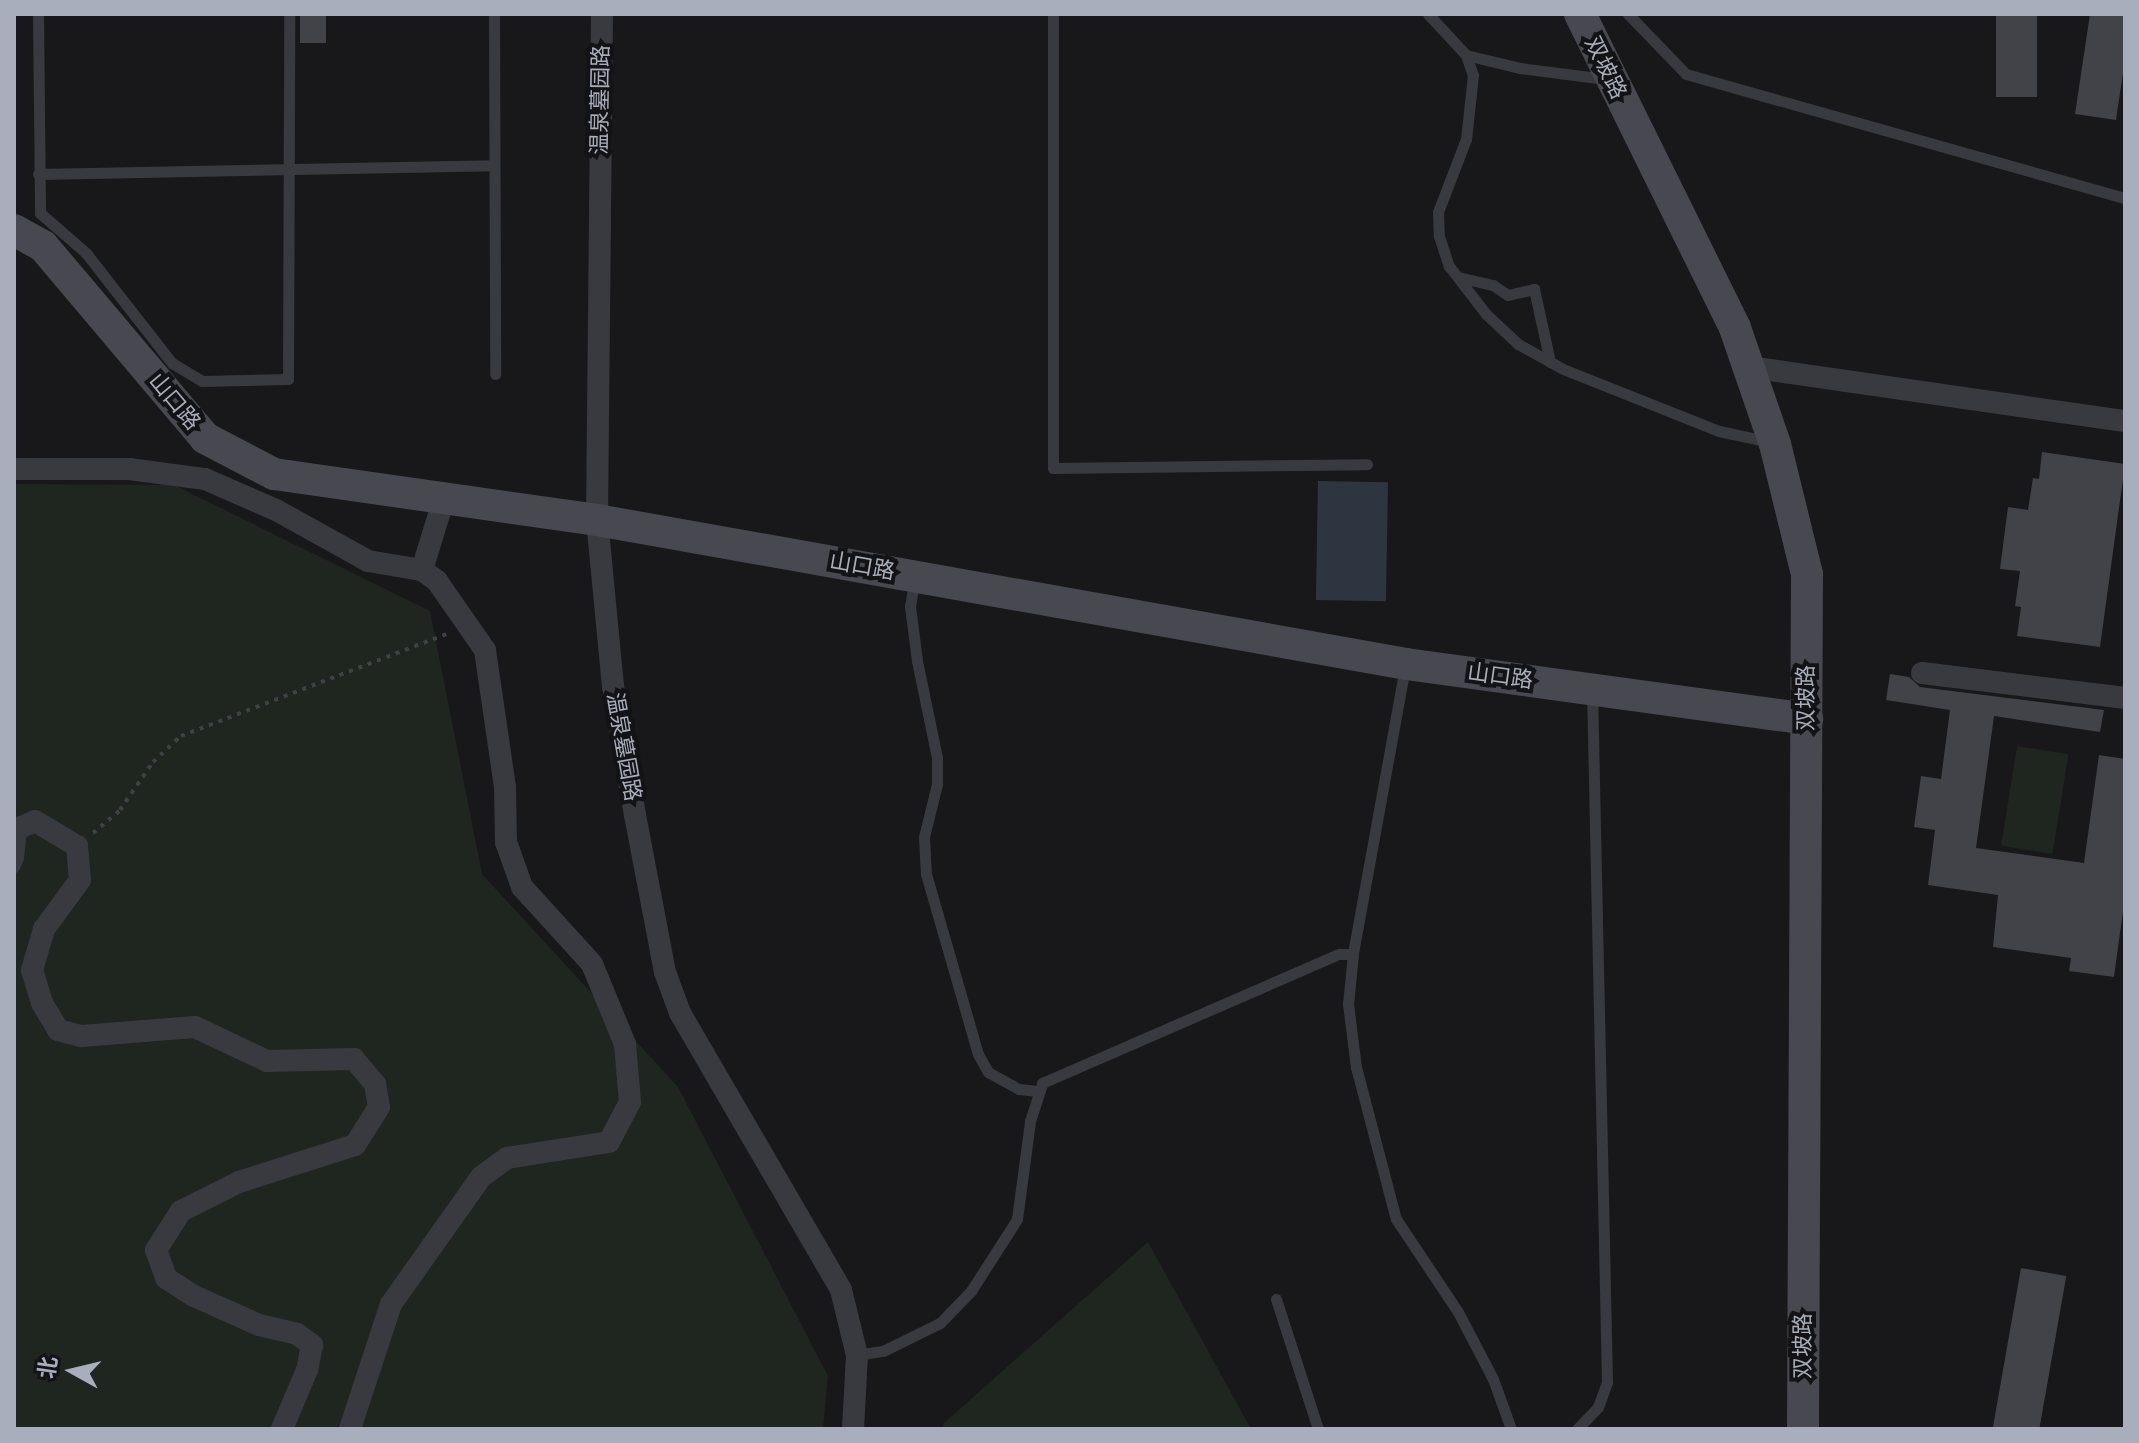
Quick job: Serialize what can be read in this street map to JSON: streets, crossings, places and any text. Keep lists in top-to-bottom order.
{
  "streets": {
    "street": ["双坡路", "温泉墓园路", "山口路"]
  },
  "crossings": [
    ["双坡路", "山口路"],
    ["温泉墓园路", "山口路"]
  ],
  "north": "left"
}
